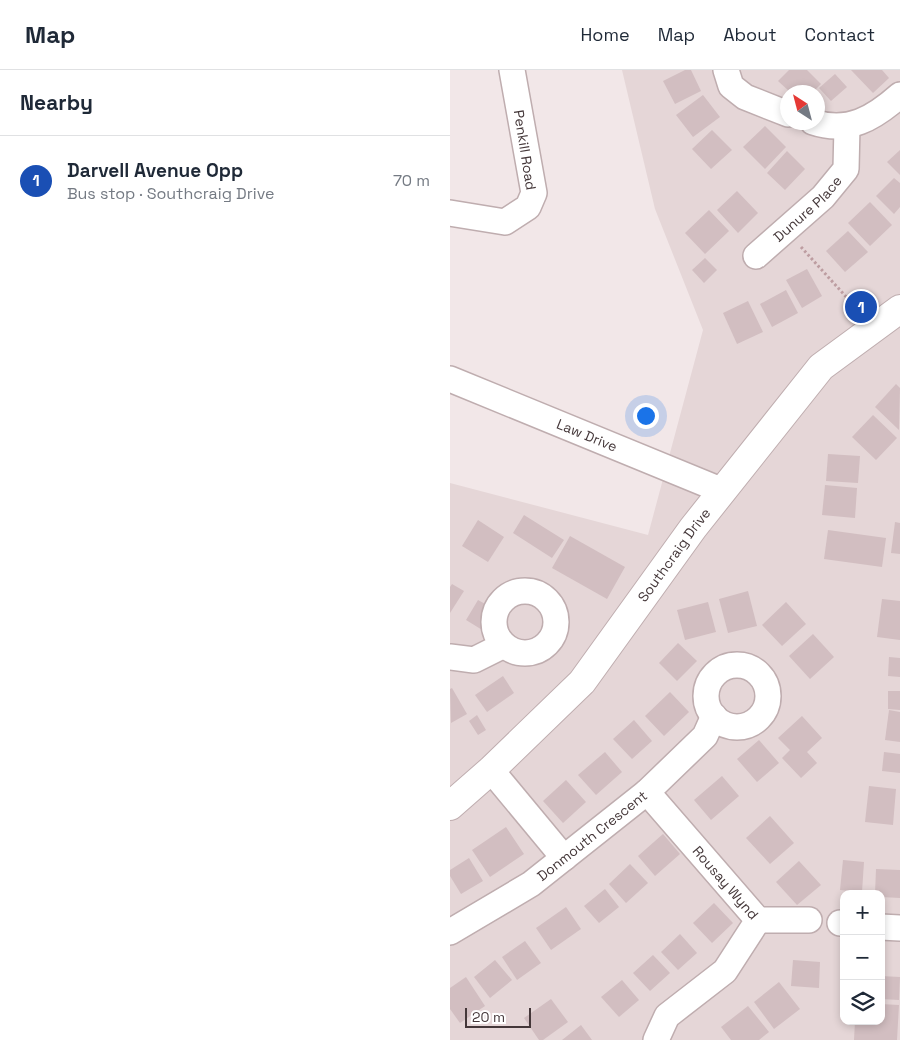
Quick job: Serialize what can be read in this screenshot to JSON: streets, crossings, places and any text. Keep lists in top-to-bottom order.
{
  "streets": {
    "street": [
      "Penkill Road",
      "Dunure Place",
      "Law Drive",
      "Southcraig Drive",
      "Donmouth Crescent",
      "Rousay Wynd"
    ]
  },
  "crossings": [
    ["Law Drive", "Southcraig Drive"],
    ["Donmouth Crescent", "Rousay Wynd"]
  ],
  "scale_bar": "20 m",
  "north": "top left",
  "page": {
    "header": "Map",
    "nav": [
      "Home",
      "Map",
      "About",
      "Contact"
    ],
    "heading": "Nearby",
    "list": [
      {
        "mark": "1",
        "name": "Darvell Avenue Opp",
        "note": "Bus stop · Southcraig Drive",
        "value": "70 m"
      }
    ],
    "pins": "1",
    "map_buttons": ["+", "−"],
    "scale": "20 m"
  }
}
